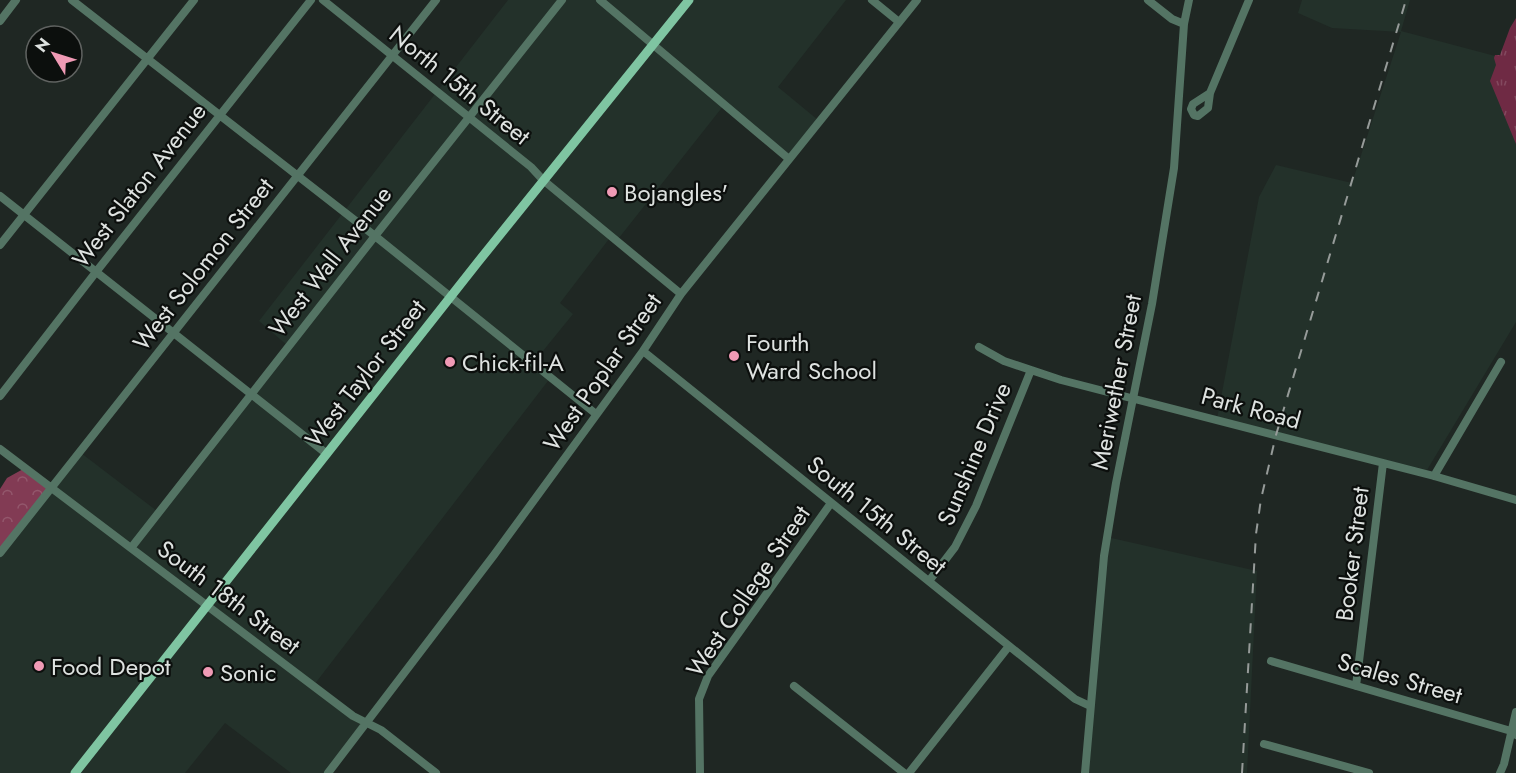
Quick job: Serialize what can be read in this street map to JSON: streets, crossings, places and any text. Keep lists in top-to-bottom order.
{
  "streets": {
    "main road": ["West Taylor Street"],
    "street": [
      "North 15th Street",
      "West Slaton Avenue",
      "West Wall Avenue",
      "West Solomon Street",
      "West Poplar Street",
      "Meriwether Street",
      "Park Road",
      "Sunshine Drive",
      "South 15th Street",
      "Booker Street",
      "West College Street",
      "South 18th Street",
      "Scales Street"
    ]
  },
  "crossings": [
    ["North 15th Street", "West Wall Avenue"],
    ["North 15th Street", "West Solomon Street"],
    ["North 15th Street", "West Taylor Street"],
    ["West Wall Avenue", "South 18th Street"],
    ["West Solomon Street", "South 18th Street"],
    ["West Poplar Street", "South 15th Street"],
    ["West Poplar Street", "South 18th Street"],
    ["West Taylor Street", "South 18th Street"],
    ["Meriwether Street", "Park Road"],
    ["Meriwether Street", "South 15th Street"],
    ["Park Road", "Sunshine Drive"],
    ["Park Road", "Booker Street"],
    ["Sunshine Drive", "South 15th Street"],
    ["South 15th Street", "West College Street"],
    ["Booker Street", "Scales Street"]
  ],
  "places": [
    "Bojangles'",
    "Fourth Ward School",
    "Chick-fil-A",
    "Food Depot",
    "Sonic"
  ],
  "north": "top left"
}
